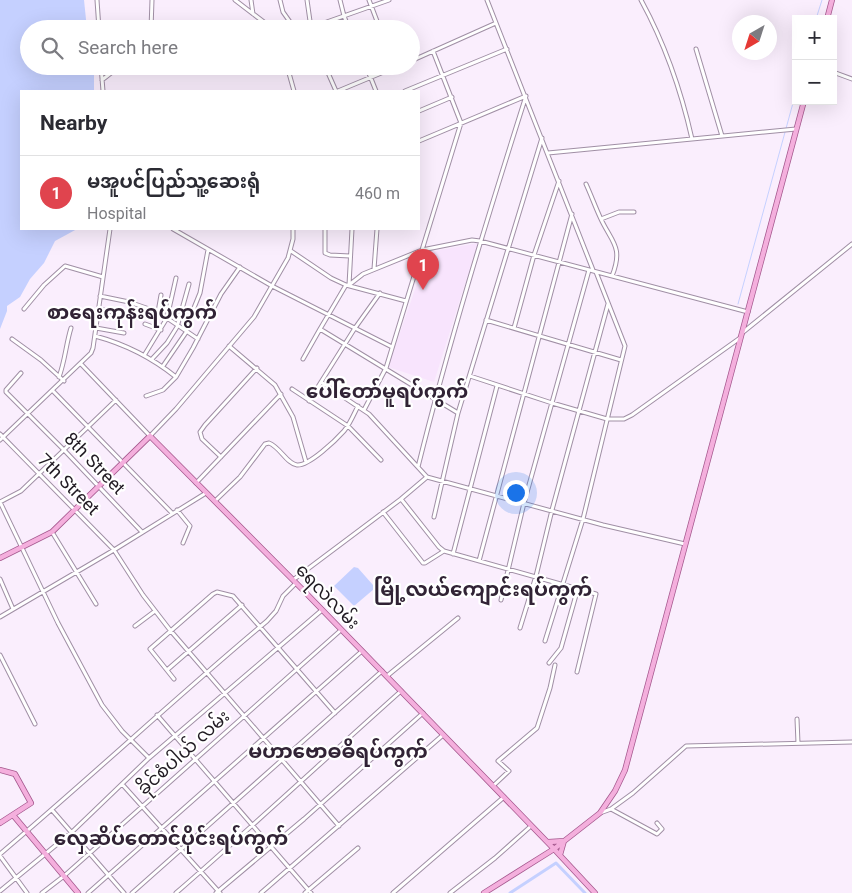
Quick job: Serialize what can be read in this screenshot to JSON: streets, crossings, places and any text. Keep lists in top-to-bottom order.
{
  "streets": {
    "main road": ["ရေလဲလမ်း"],
    "street": ["8th Street", "7th Street", "ခိုင်စံပါယ် လမ်း"]
  },
  "crossings": [
    ["7th Street", "ခိုင်စံပါယ် လမ်း"],
    ["ရေလဲလမ်း", "ခိုင်စံပါယ် လမ်း"]
  ],
  "districts": [
    "စာရေးကုန်းရပ်ကွက်",
    "ပေါ်တော်မူရပ်ကွက်",
    "မြို့လယ်ကျောင်းရပ်ကွက်",
    "မဟာဗောဓဓိရပ်ကွက်",
    "လှေဆိပ်တောင်ပိုင်းရပ်ကွက်"
  ],
  "north": "bottom left",
  "page": {
    "map_buttons": ["+", "−"],
    "search": "Search here",
    "heading": "Nearby",
    "list": [
      {
        "mark": "1",
        "name": "မအူပင်ပြည်သူ့ဆေးရုံ",
        "note": "Hospital",
        "value": "460 m"
      }
    ],
    "pins": "1"
  }
}
